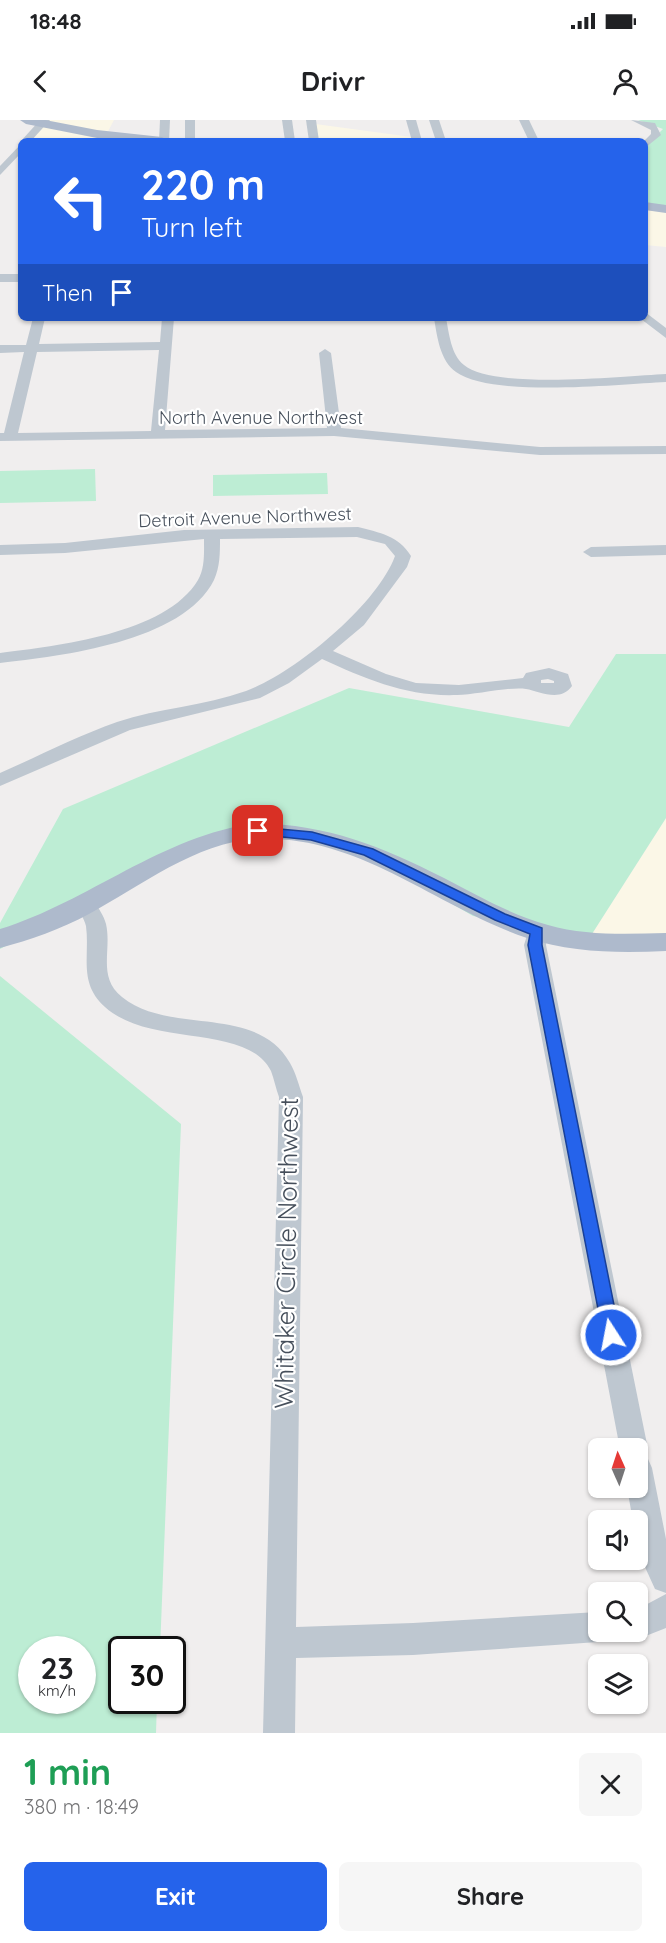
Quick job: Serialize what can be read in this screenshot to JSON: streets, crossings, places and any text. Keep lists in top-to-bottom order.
{
  "streets": {
    "street": ["North Avenue Northwest", "Detroit Avenue Northwest", "Whitaker Circle Northwest"]
  },
  "north": "top",
  "page": {
    "status": "18:48",
    "header": "Drivr",
    "turn": ["220 m", "Turn left"],
    "then": "Then",
    "speed": "23 km/h",
    "limit": "30",
    "heading": ["1 min", "380 m · 18:49"],
    "buttons": ["Exit", "Share"]
  }
}
